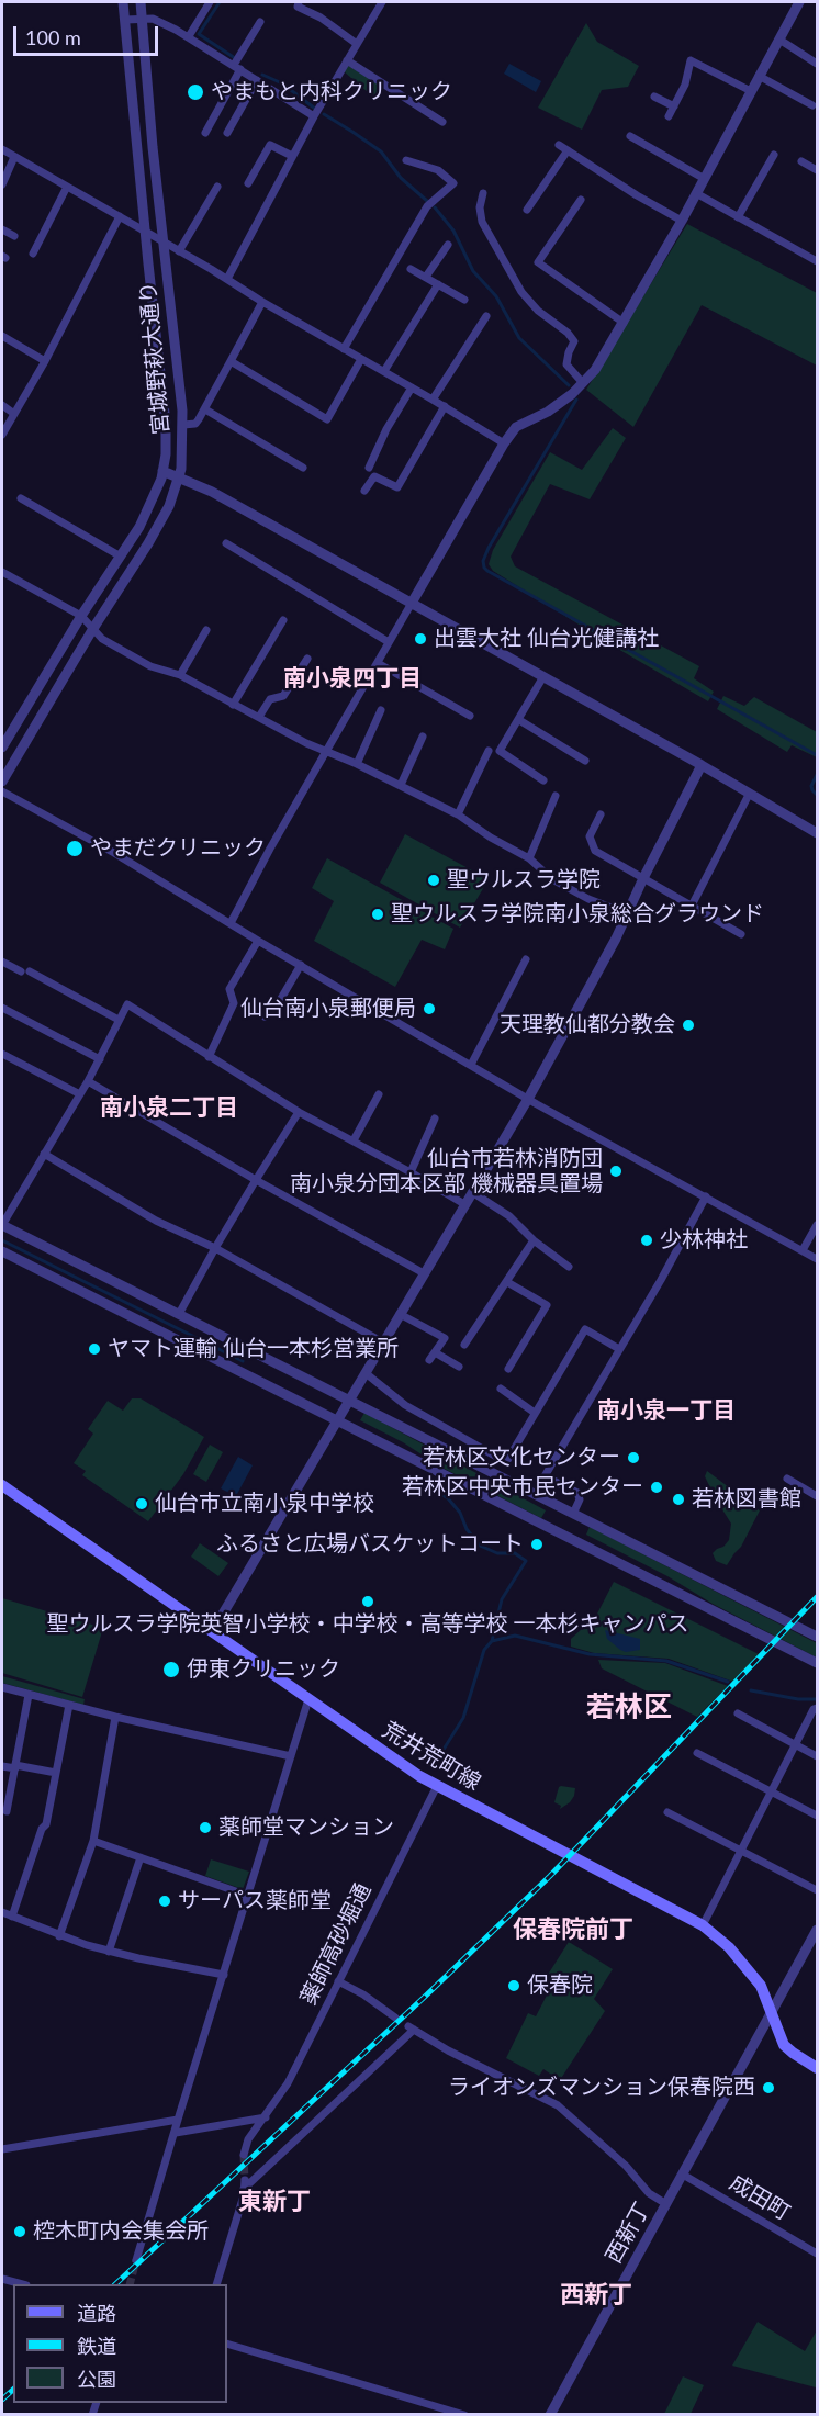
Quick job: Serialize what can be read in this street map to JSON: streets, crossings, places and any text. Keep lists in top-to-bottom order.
{
  "streets": {
    "main road": ["荒井荒町線"],
    "street": [
      "宮城野萩大通り",
      "薬師高砂堀通",
      "成田町",
      "西新丁"
    ]
  },
  "crossings": [
    ["荒井荒町線", "薬師高砂堀通"],
    ["荒井荒町線", "西新丁"],
    ["成田町", "西新丁"]
  ],
  "districts": [
    "南小泉四丁目",
    "南小泉二丁目",
    "南小泉一丁目",
    "若林区",
    "保春院前丁",
    "東新丁",
    "西新丁"
  ],
  "places": [
    "やまもと内科クリニック",
    "出雲大社 仙台光健講社",
    "やまだクリニック",
    "聖ウルスラ学院",
    "聖ウルスラ学院南小泉総合グラウンド",
    "仙台南小泉郵便局",
    "天理教仙都分教会",
    "仙台市若林消防団 南小泉分団本区部 機械器具置場",
    "少林神社",
    "ヤマト運輸 仙台一本杉営業所",
    "若林区文化センター",
    "若林区中央市民センター",
    "若林図書館",
    "仙台市立南小泉中学校",
    "ふるさと広場バスケットコート",
    "聖ウルスラ学院英智小学校・中学校・高等学校 一本杉キャンパス",
    "伊東クリニック",
    "薬師堂マンション",
    "サーパス薬師堂",
    "保春院",
    "ライオンズマンション保春院西",
    "椌木町内会集会所"
  ],
  "legend": ["道路", "鉄道", "公園"],
  "scale_bar": "100 m"
}
